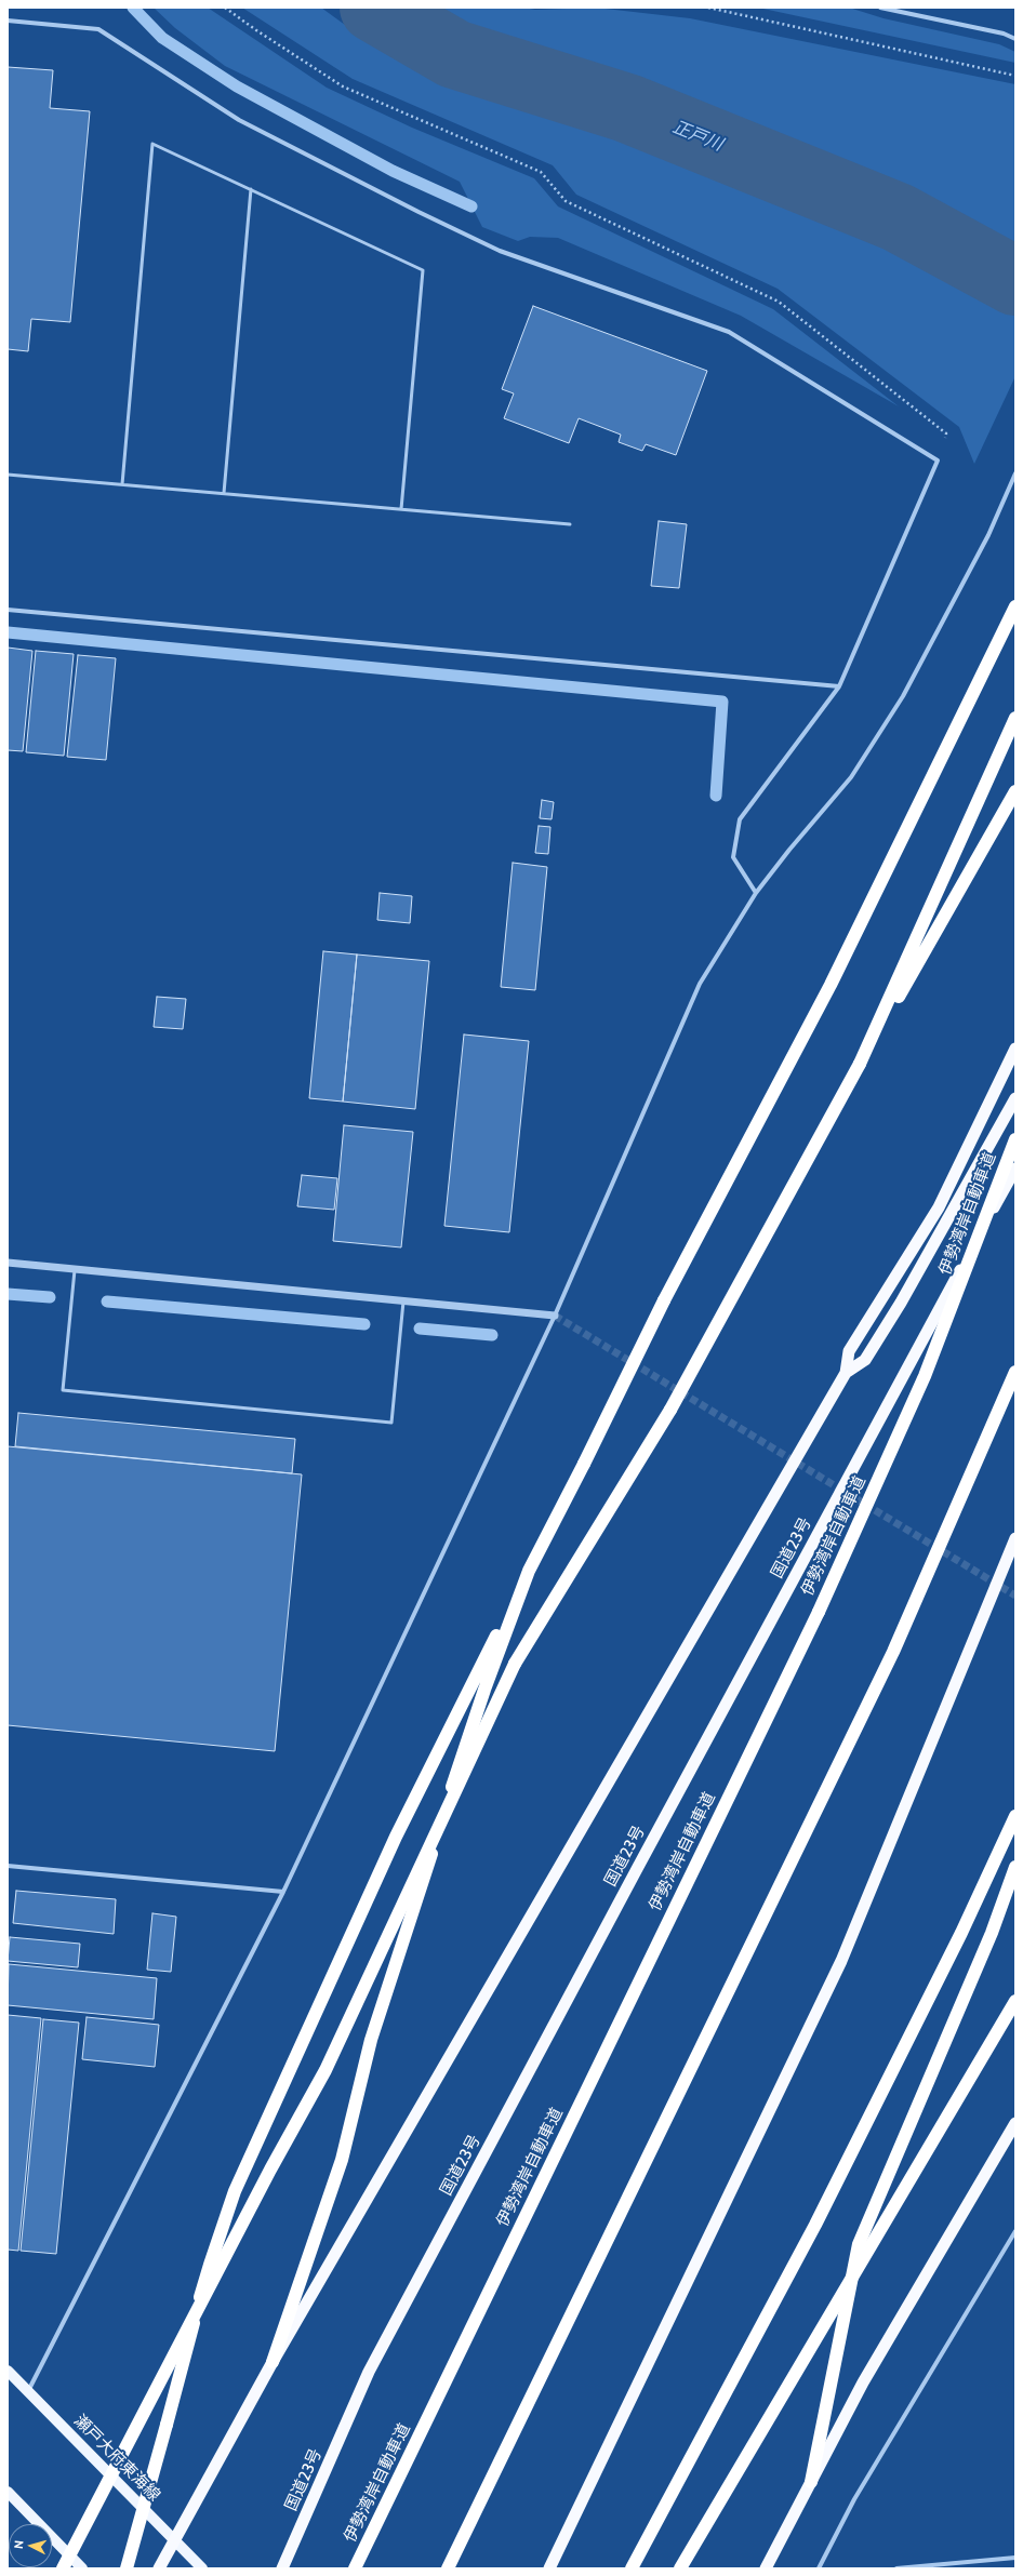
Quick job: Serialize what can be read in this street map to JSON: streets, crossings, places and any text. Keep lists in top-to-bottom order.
{
  "streets": {
    "highway": ["伊勢湾岸自動車道", "国道23号"],
    "main road": ["瀬戸大府東海線"]
  },
  "water": ["正戸川"],
  "north": "left"
}
